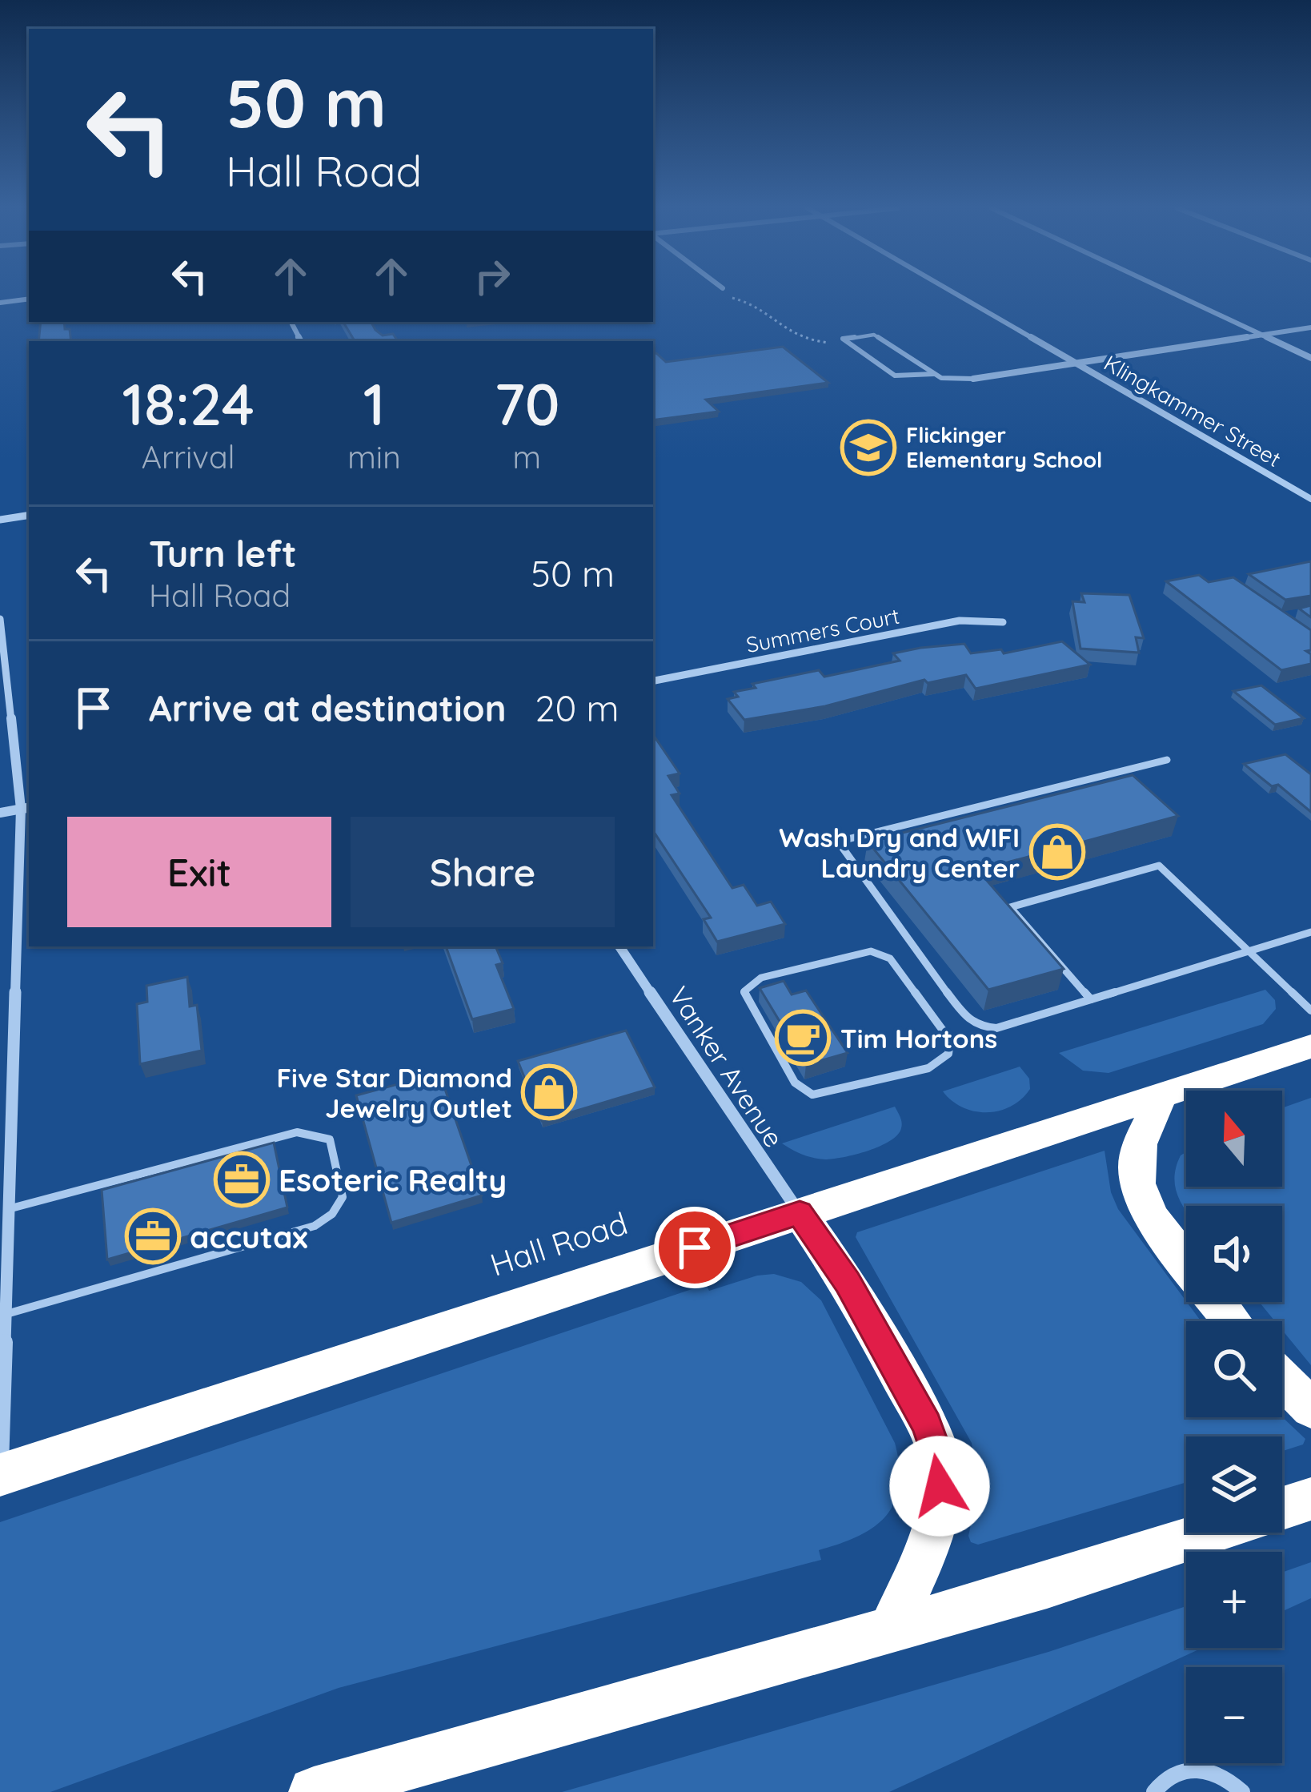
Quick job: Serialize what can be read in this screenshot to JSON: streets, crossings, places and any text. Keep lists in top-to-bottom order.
{
  "streets": {
    "highway": ["Hall Road"],
    "street": ["Klingkammer Street", "Summers Court", "Vanker Avenue"]
  },
  "crossings": [
    ["Vanker Avenue", "Hall Road"]
  ],
  "places": {
    "school or university": ["Flickinger Elementary School"],
    "shop": ["Wash Dry and WIFI Laundry Center", "Five Star Diamond Jewelry Outlet"],
    "cafe": ["Tim Hortons"],
    "office": ["Esoteric Realty", "accutax"]
  },
  "north": "top",
  "page": {
    "turn": ["50 m", "Hall Road"],
    "eta": [
      "18:24",
      "Arrival",
      "1",
      "min",
      "70",
      "m"
    ],
    "list": [
      {
        "name": "Turn left",
        "note": "Hall Road",
        "value": "50 m"
      },
      {
        "name": "Arrive at destination",
        "value": "20 m"
      }
    ],
    "buttons": ["Exit", "Share"],
    "map_buttons": ["+", "−"]
  }
}
